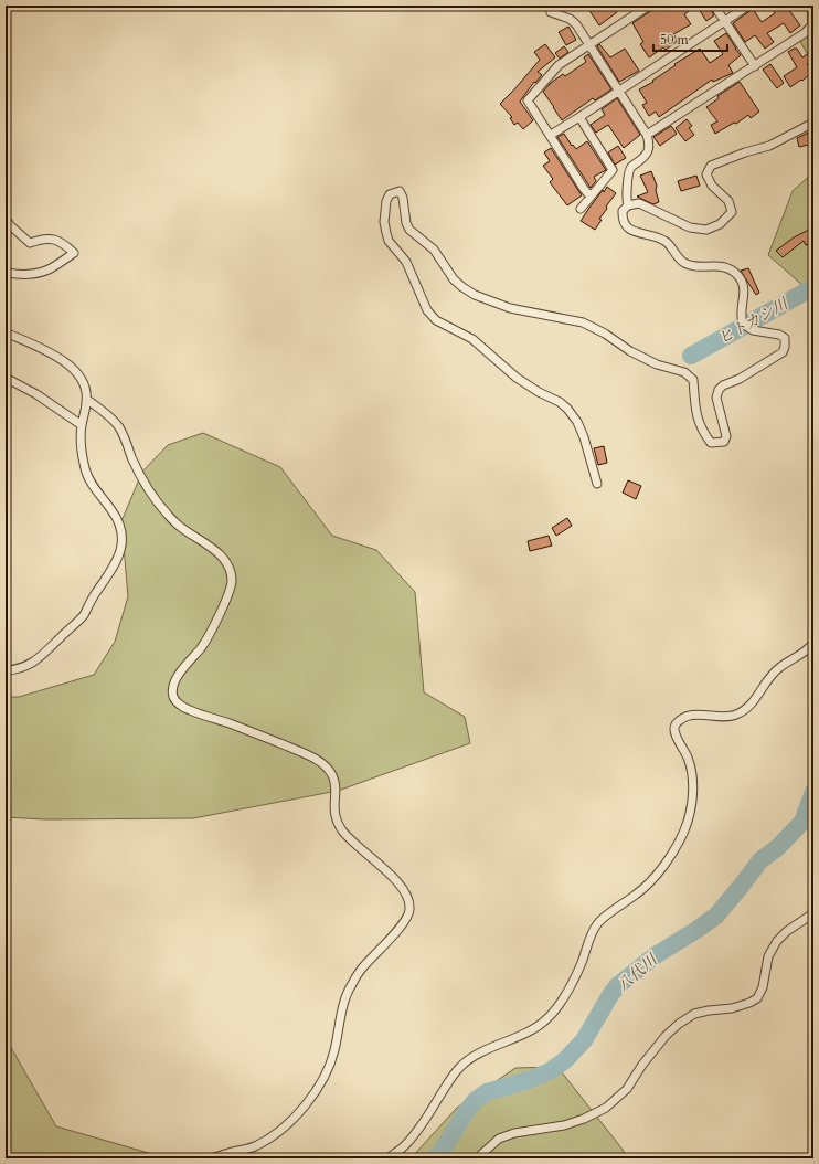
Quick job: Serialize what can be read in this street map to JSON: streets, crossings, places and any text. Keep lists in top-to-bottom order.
{
  "water": ["ヒトカシ川", "八代川"],
  "scale_bar": "50 m"
}
